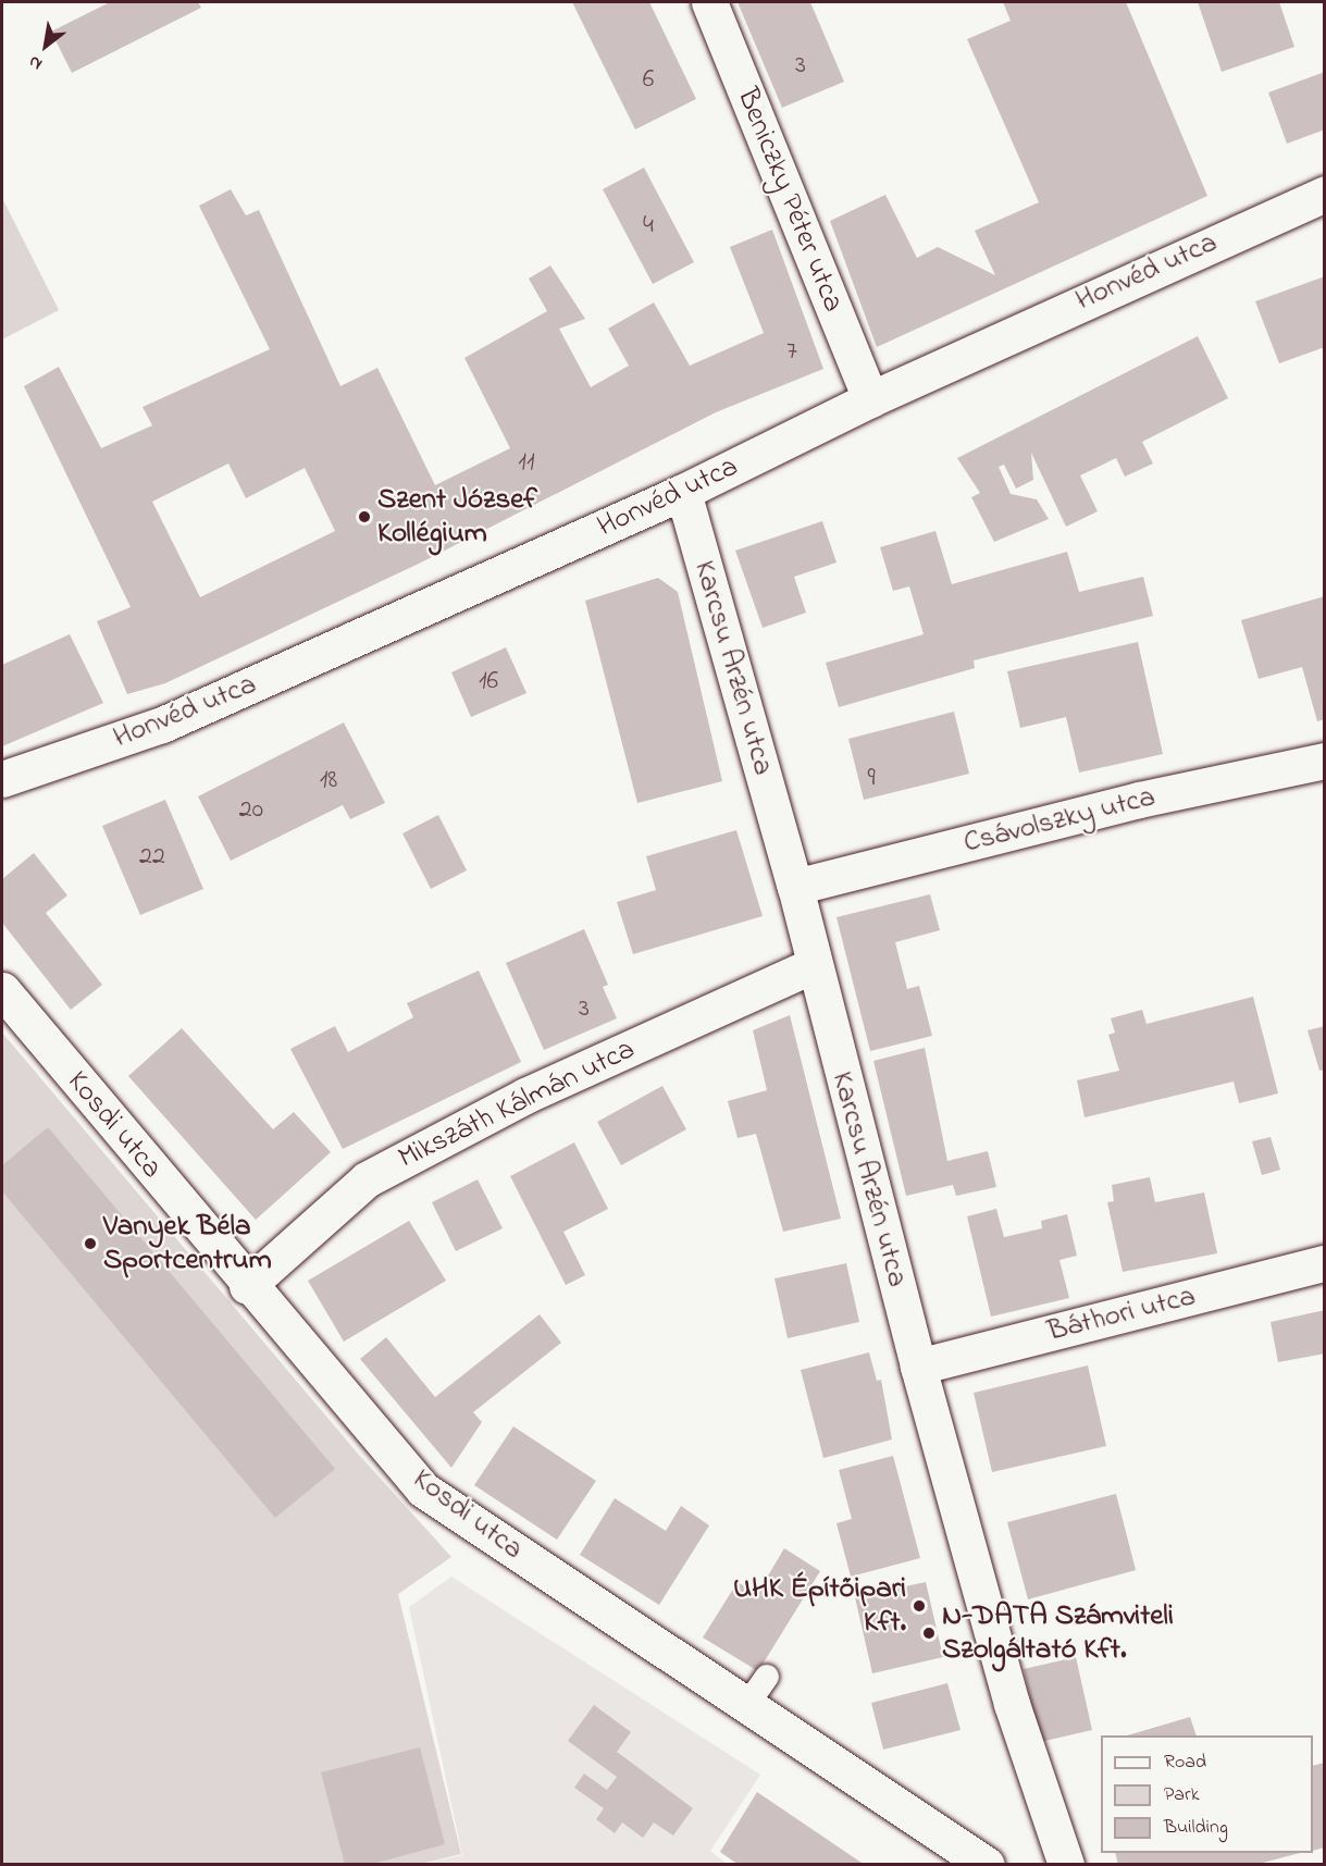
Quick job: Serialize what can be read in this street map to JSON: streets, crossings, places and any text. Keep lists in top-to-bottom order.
{
  "streets": {
    "street": [
      "Beniczky Péter utca",
      "Honvéd utca",
      "Karcsu Arzén utca",
      "Csávolszky utca",
      "Mikszáth Kálmán utca",
      "Kosdi utca",
      "Báthori utca"
    ]
  },
  "crossings": [
    ["Beniczky Péter utca", "Honvéd utca"],
    ["Honvéd utca", "Karcsu Arzén utca"],
    ["Karcsu Arzén utca", "Csávolszky utca"],
    ["Karcsu Arzén utca", "Mikszáth Kálmán utca"],
    ["Karcsu Arzén utca", "Báthori utca"],
    ["Mikszáth Kálmán utca", "Kosdi utca"]
  ],
  "places": [
    "Szent József Kollégium",
    "Vanyek Béla Sportcentrum",
    "UHK Építőipari Kft.",
    "N-DATA Számviteli Szolgáltató Kft."
  ],
  "house_numbers": [
    "3",
    "6",
    "4",
    "7",
    "11",
    "16",
    "9",
    "18",
    "20",
    "22",
    "3"
  ],
  "legend": ["Road", "Park", "Building"],
  "north": "bottom left"
}
